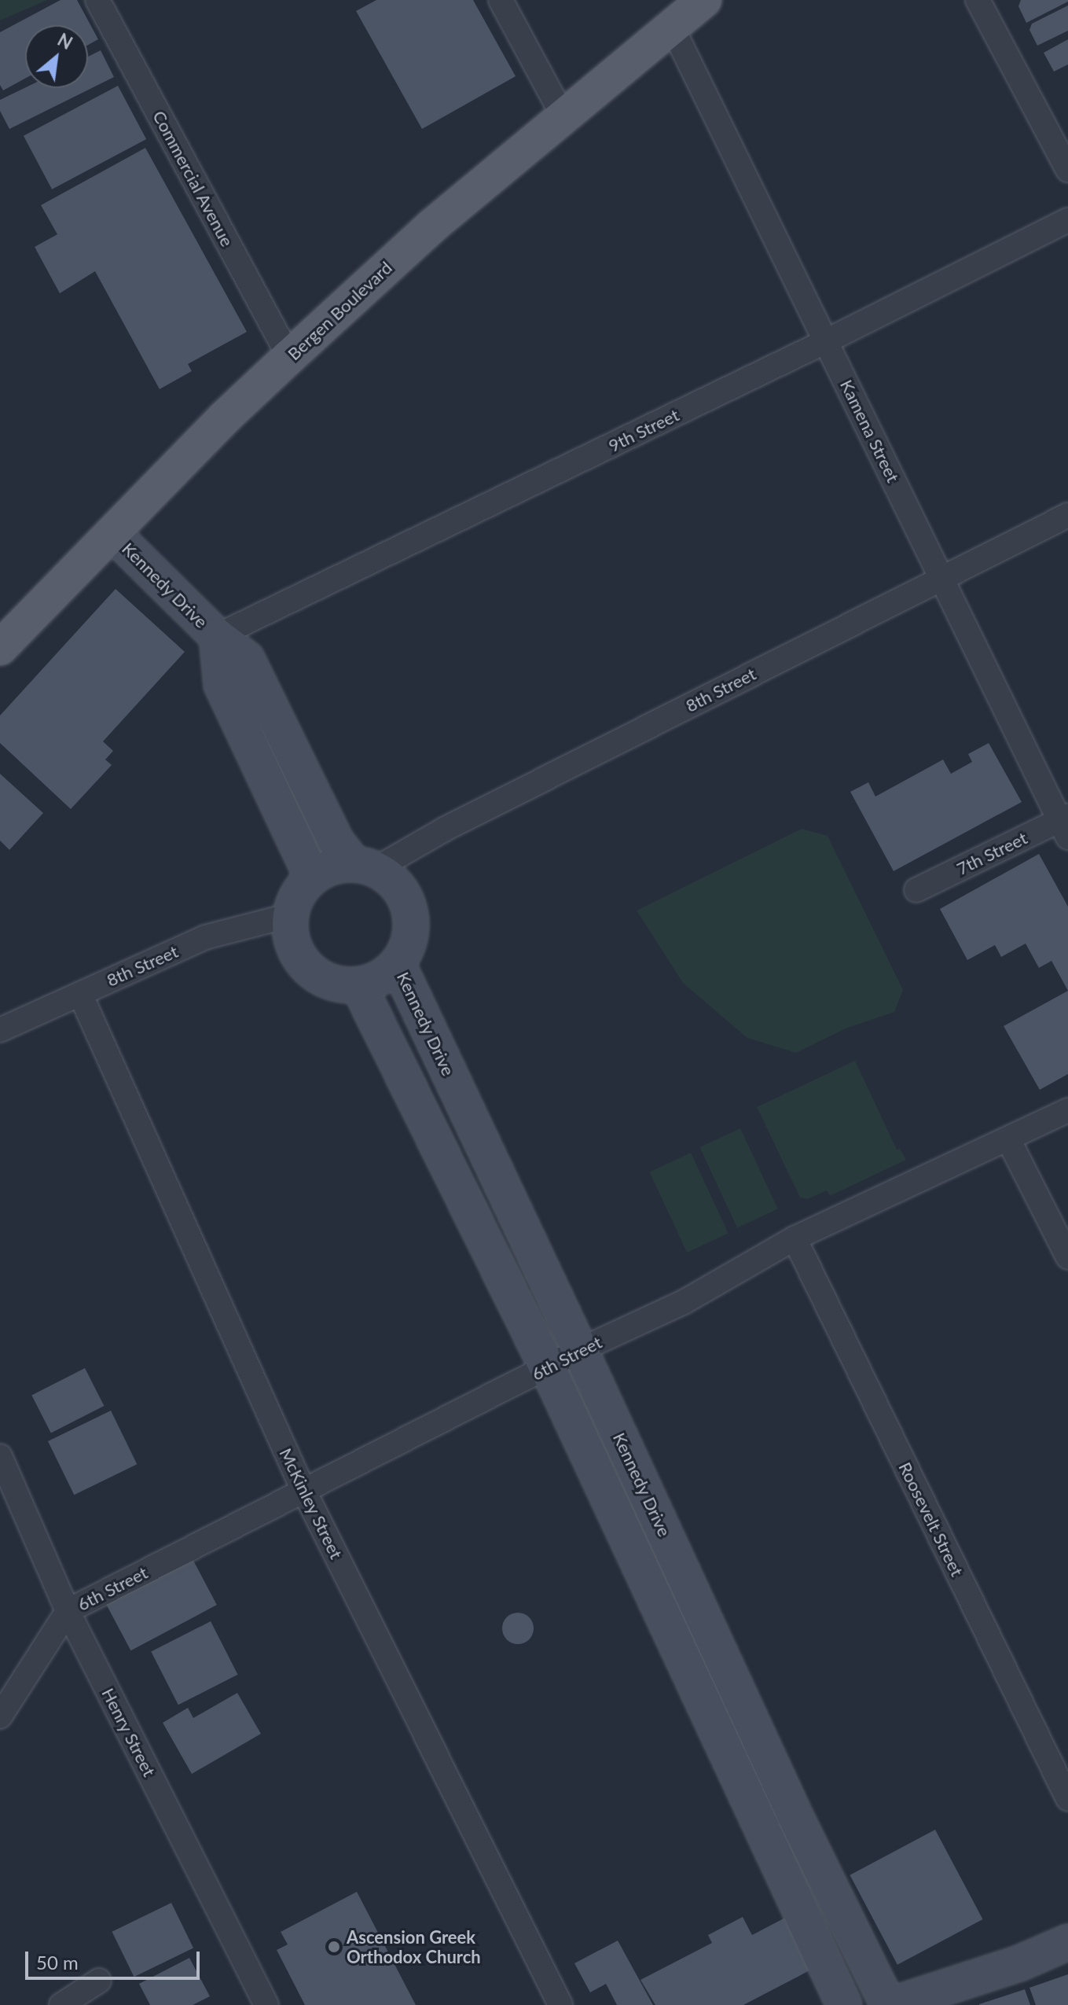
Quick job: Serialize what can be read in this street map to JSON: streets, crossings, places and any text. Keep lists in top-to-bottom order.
{
  "streets": {
    "main road": ["Bergen Boulevard"],
    "street": [
      "Commercial Avenue",
      "9th Street",
      "Kamena Street",
      "Kennedy Drive",
      "8th Street",
      "7th Street",
      "6th Street",
      "McKinley Street",
      "Roosevelt Street",
      "Henry Street"
    ]
  },
  "crossings": [
    ["Commercial Avenue", "Bergen Boulevard"],
    ["Bergen Boulevard", "Kamena Street"],
    ["Bergen Boulevard", "Kennedy Drive"],
    ["9th Street", "Kamena Street"],
    ["9th Street", "Kennedy Drive"],
    ["Kamena Street", "8th Street"],
    ["Kamena Street", "7th Street"],
    ["Kennedy Drive", "8th Street"],
    ["Kennedy Drive", "6th Street"],
    ["8th Street", "McKinley Street"],
    ["6th Street", "McKinley Street"],
    ["6th Street", "Roosevelt Street"],
    ["6th Street", "Henry Street"]
  ],
  "places": ["Ascension Greek Orthodox Church"],
  "scale_bar": "50 m",
  "north": "top right"
}
